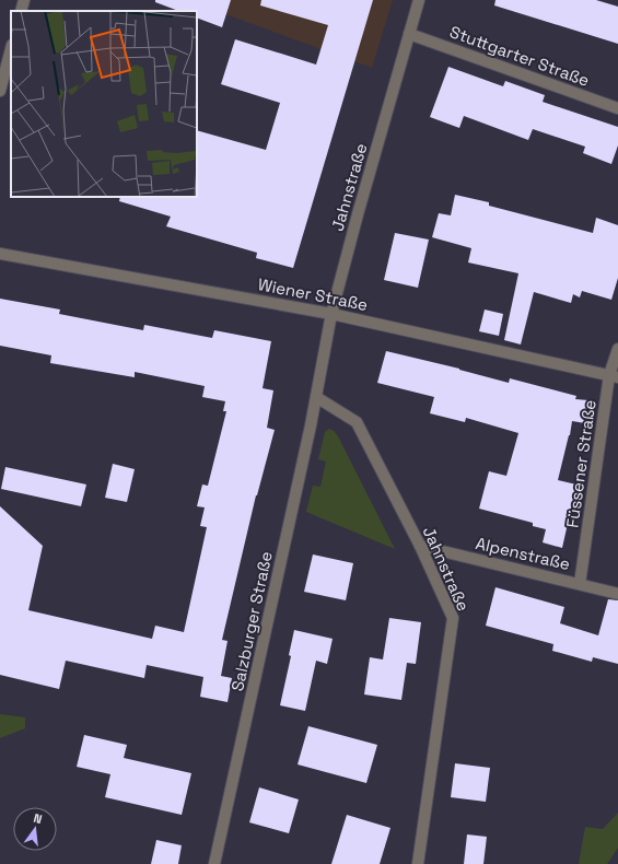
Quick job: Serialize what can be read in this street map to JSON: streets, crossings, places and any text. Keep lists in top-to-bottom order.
{
  "streets": {
    "street": [
      "Stuttgarter Straße",
      "Jahnstraße",
      "Wiener Straße",
      "Füssener Straße",
      "Alpenstraße",
      "Salzburger Straße"
    ]
  },
  "crossings": [
    ["Stuttgarter Straße", "Jahnstraße"],
    ["Jahnstraße", "Wiener Straße"],
    ["Jahnstraße", "Alpenstraße"],
    ["Jahnstraße", "Salzburger Straße"],
    ["Wiener Straße", "Füssener Straße"],
    ["Füssener Straße", "Alpenstraße"]
  ],
  "north": "top"
}
